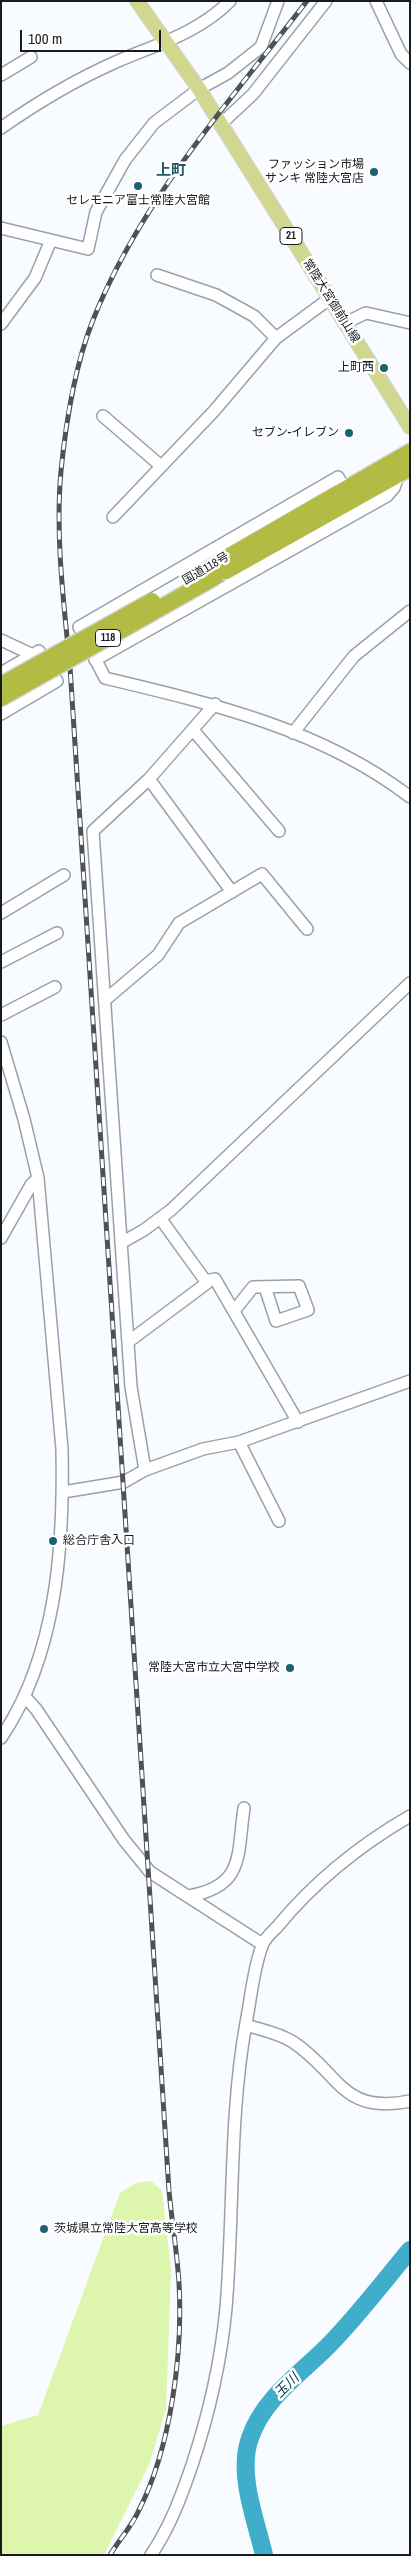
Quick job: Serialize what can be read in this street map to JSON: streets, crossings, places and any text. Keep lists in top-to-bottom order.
{
  "streets": {
    "highway": ["国道118号", "118"],
    "main road": ["21", "常陸大宮御前山線"]
  },
  "districts": ["上町"],
  "water": ["玉川"],
  "places": [
    "ファッション市場 サンキ 常陸大宮店",
    "セレモニア富士常陸大宮館",
    "上町西",
    "セブン-イレブン",
    "総合庁舎入口",
    "常陸大宮市立大宮中学校",
    "茨城県立常陸大宮高等学校"
  ],
  "scale_bar": "100 m"
}
